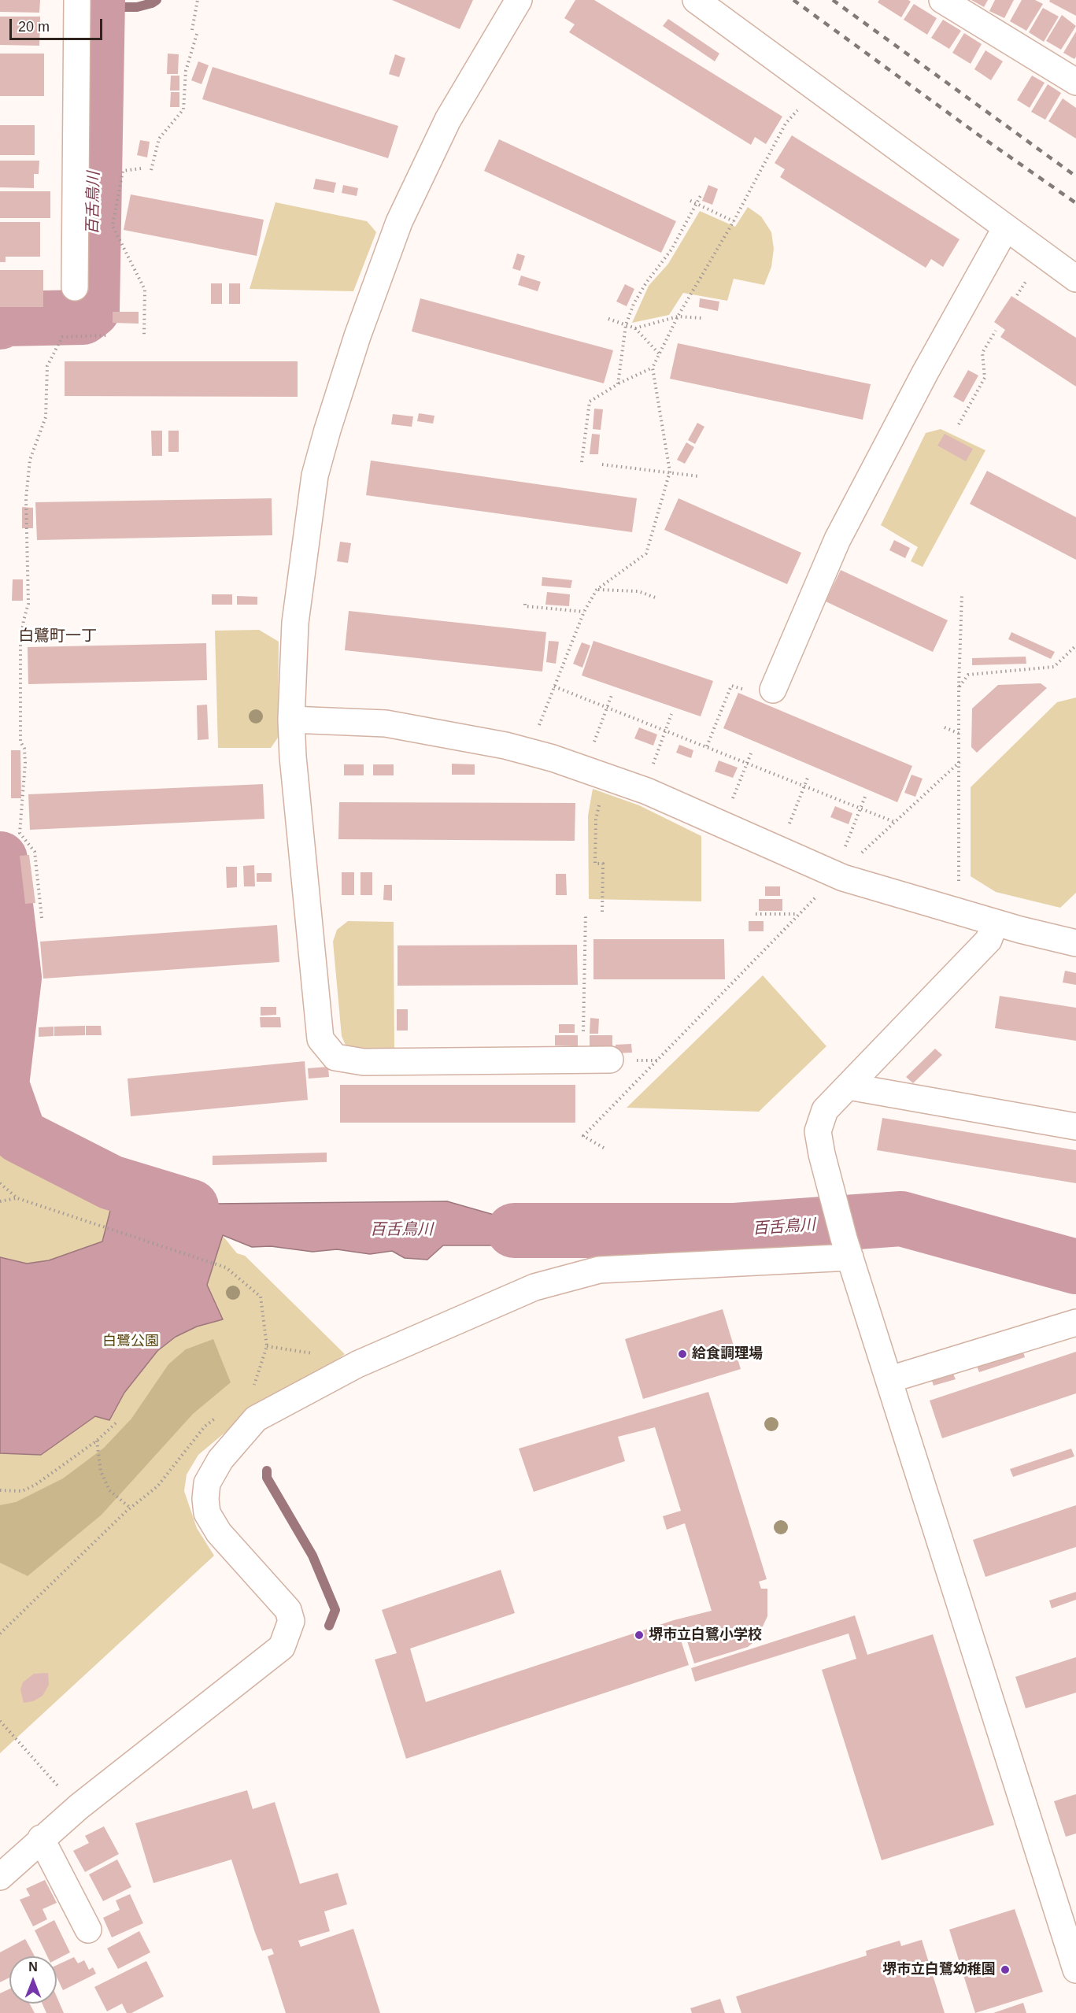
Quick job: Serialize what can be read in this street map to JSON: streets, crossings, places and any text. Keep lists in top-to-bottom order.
{
  "districts": ["白鷺町一丁"],
  "water": ["百舌鳥川"],
  "parks": ["白鷺公園"],
  "places": ["給食調理場", "堺市立白鷺小学校", "堺市立白鷺幼稚園"],
  "scale_bar": "20 m",
  "north": "top"
}
